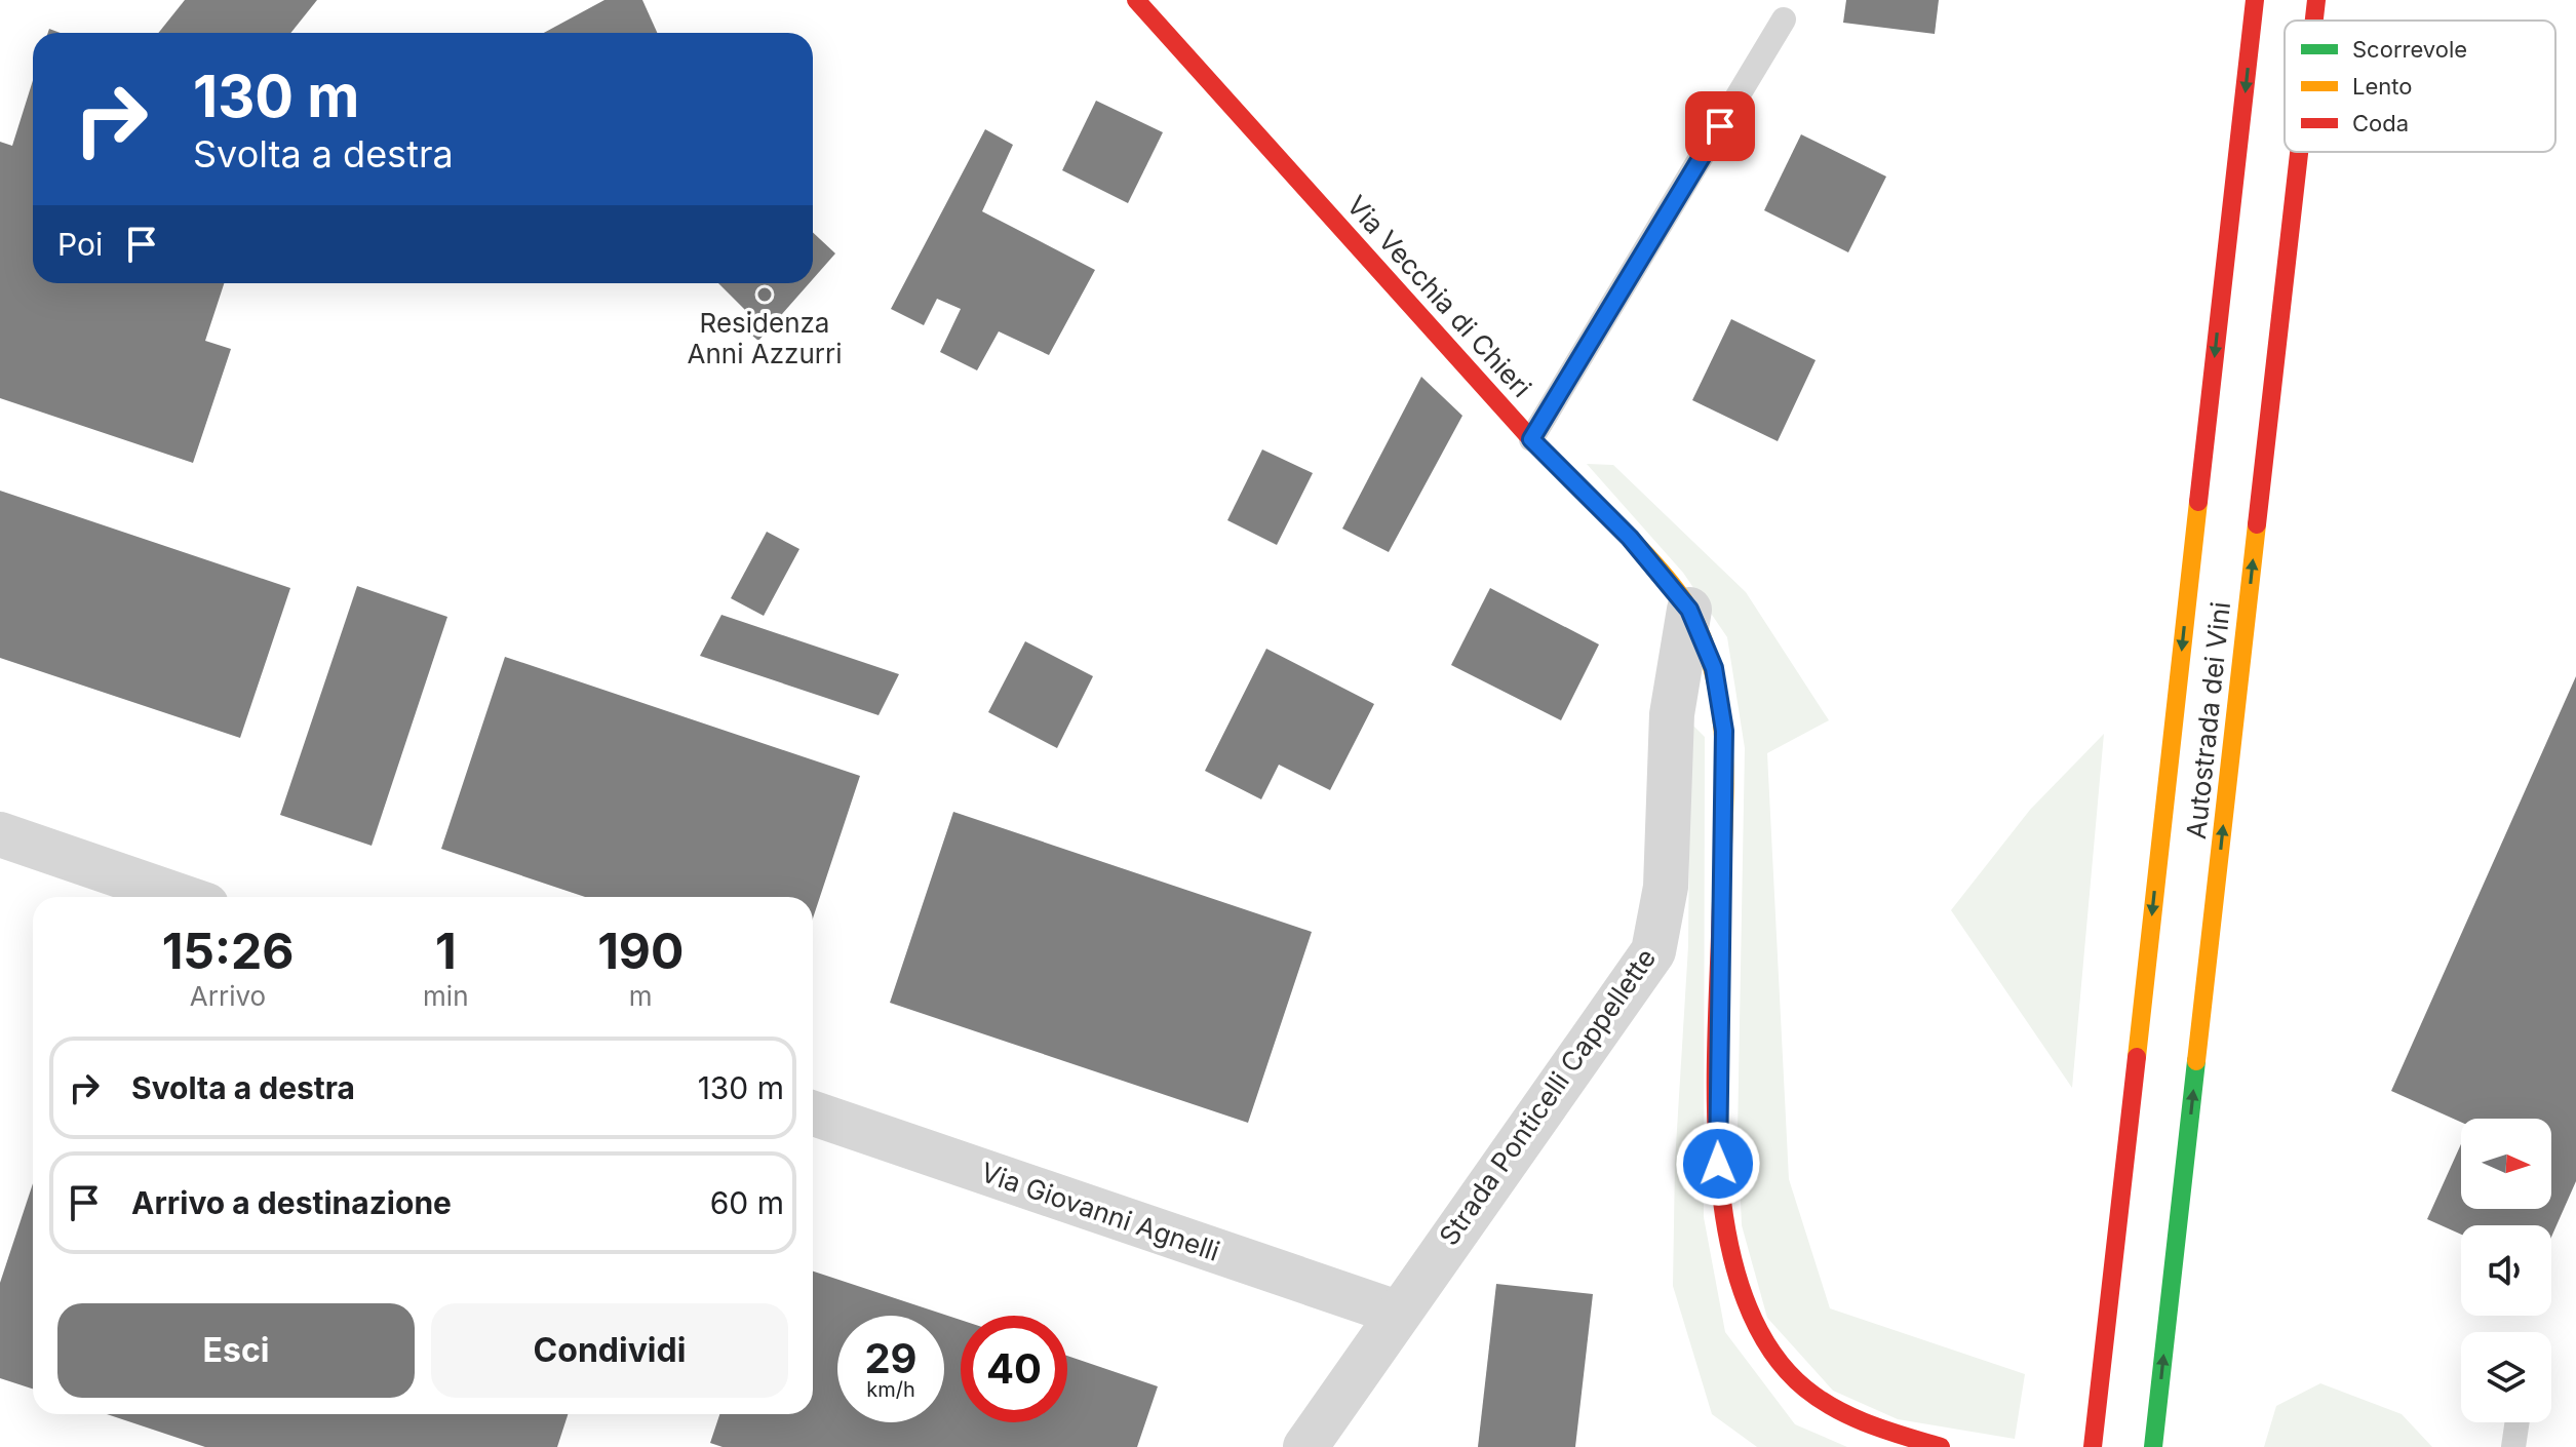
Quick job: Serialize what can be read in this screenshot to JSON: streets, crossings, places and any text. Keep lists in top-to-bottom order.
{
  "streets": {
    "main road": ["Via Vecchia di Chieri", "Autostrada dei Vini"],
    "street": ["Strada Ponticelli Cappellette", "Via Giovanni Agnelli"]
  },
  "crossings": [
    ["Via Vecchia di Chieri", "Strada Ponticelli Cappellette"],
    ["Strada Ponticelli Cappellette", "Via Giovanni Agnelli"]
  ],
  "places": ["Residenza Anni Azzurri"],
  "legend": ["Scorrevole", "Lento", "Coda"],
  "north": "right",
  "page": {
    "turn": ["130 m", "Svolta a destra"],
    "then": "Poi",
    "eta": [
      "15:26",
      "Arrivo",
      "1",
      "min",
      "190",
      "m"
    ],
    "list": [
      {
        "name": "Svolta a destra",
        "value": "130 m"
      },
      {
        "name": "Arrivo a destinazione",
        "value": "60 m"
      }
    ],
    "buttons": ["Esci", "Condividi"],
    "speed": "29 km/h",
    "limit": "40"
  }
}
